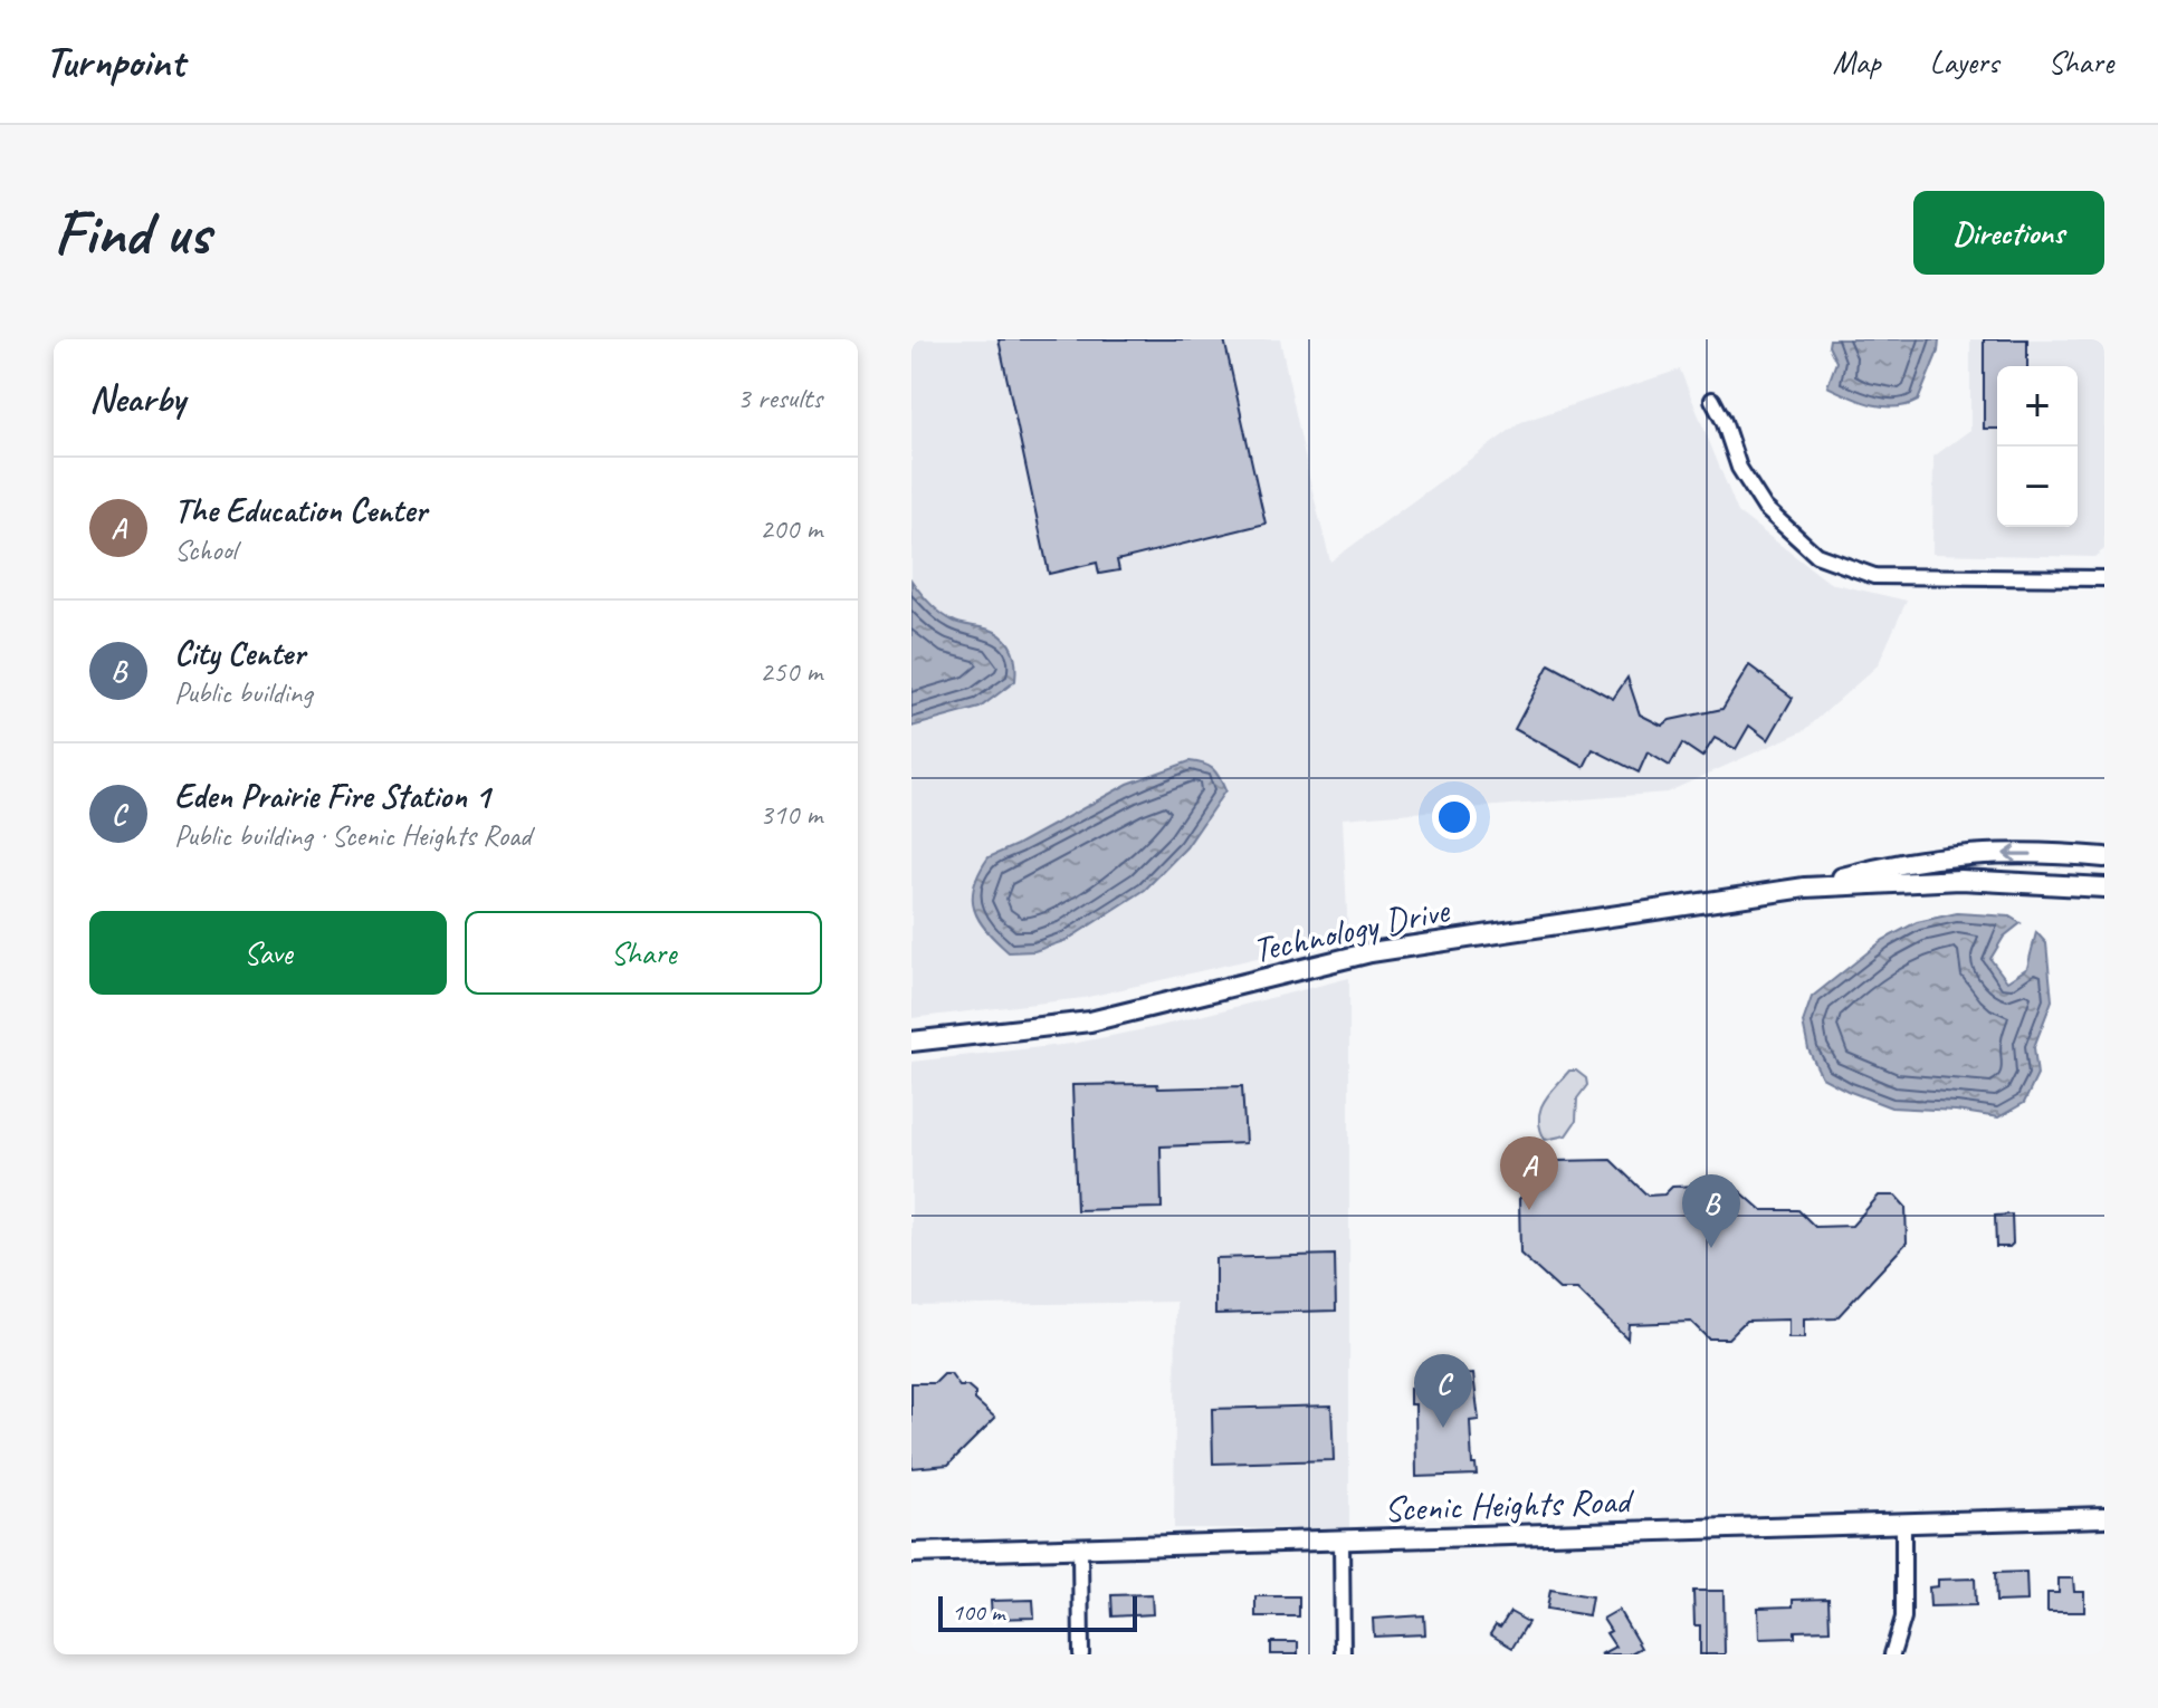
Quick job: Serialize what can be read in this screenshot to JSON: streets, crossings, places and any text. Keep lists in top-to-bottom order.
{
  "streets": {
    "street": ["Technology Drive", "Scenic Heights Road"]
  },
  "scale_bar": "100 m",
  "page": {
    "header": "Turnpoint",
    "nav": ["Map", "Layers", "Share"],
    "buttons": [
      "Directions",
      ["Save", "Share"]
    ],
    "title": "Find us",
    "heading": ["Nearby", "3 results"],
    "map_buttons": ["+", "−"],
    "list": [
      {
        "mark": "A",
        "name": "The Education Center",
        "note": "School",
        "value": "200 m"
      },
      {
        "mark": "B",
        "name": "City Center",
        "note": "Public building",
        "value": "250 m"
      },
      {
        "mark": "C",
        "name": "Eden Prairie Fire Station 1",
        "note": "Public building · Scenic Heights Road",
        "value": "310 m"
      }
    ],
    "pins": ["A", "B", "C"],
    "scale": "100 m"
  }
}
